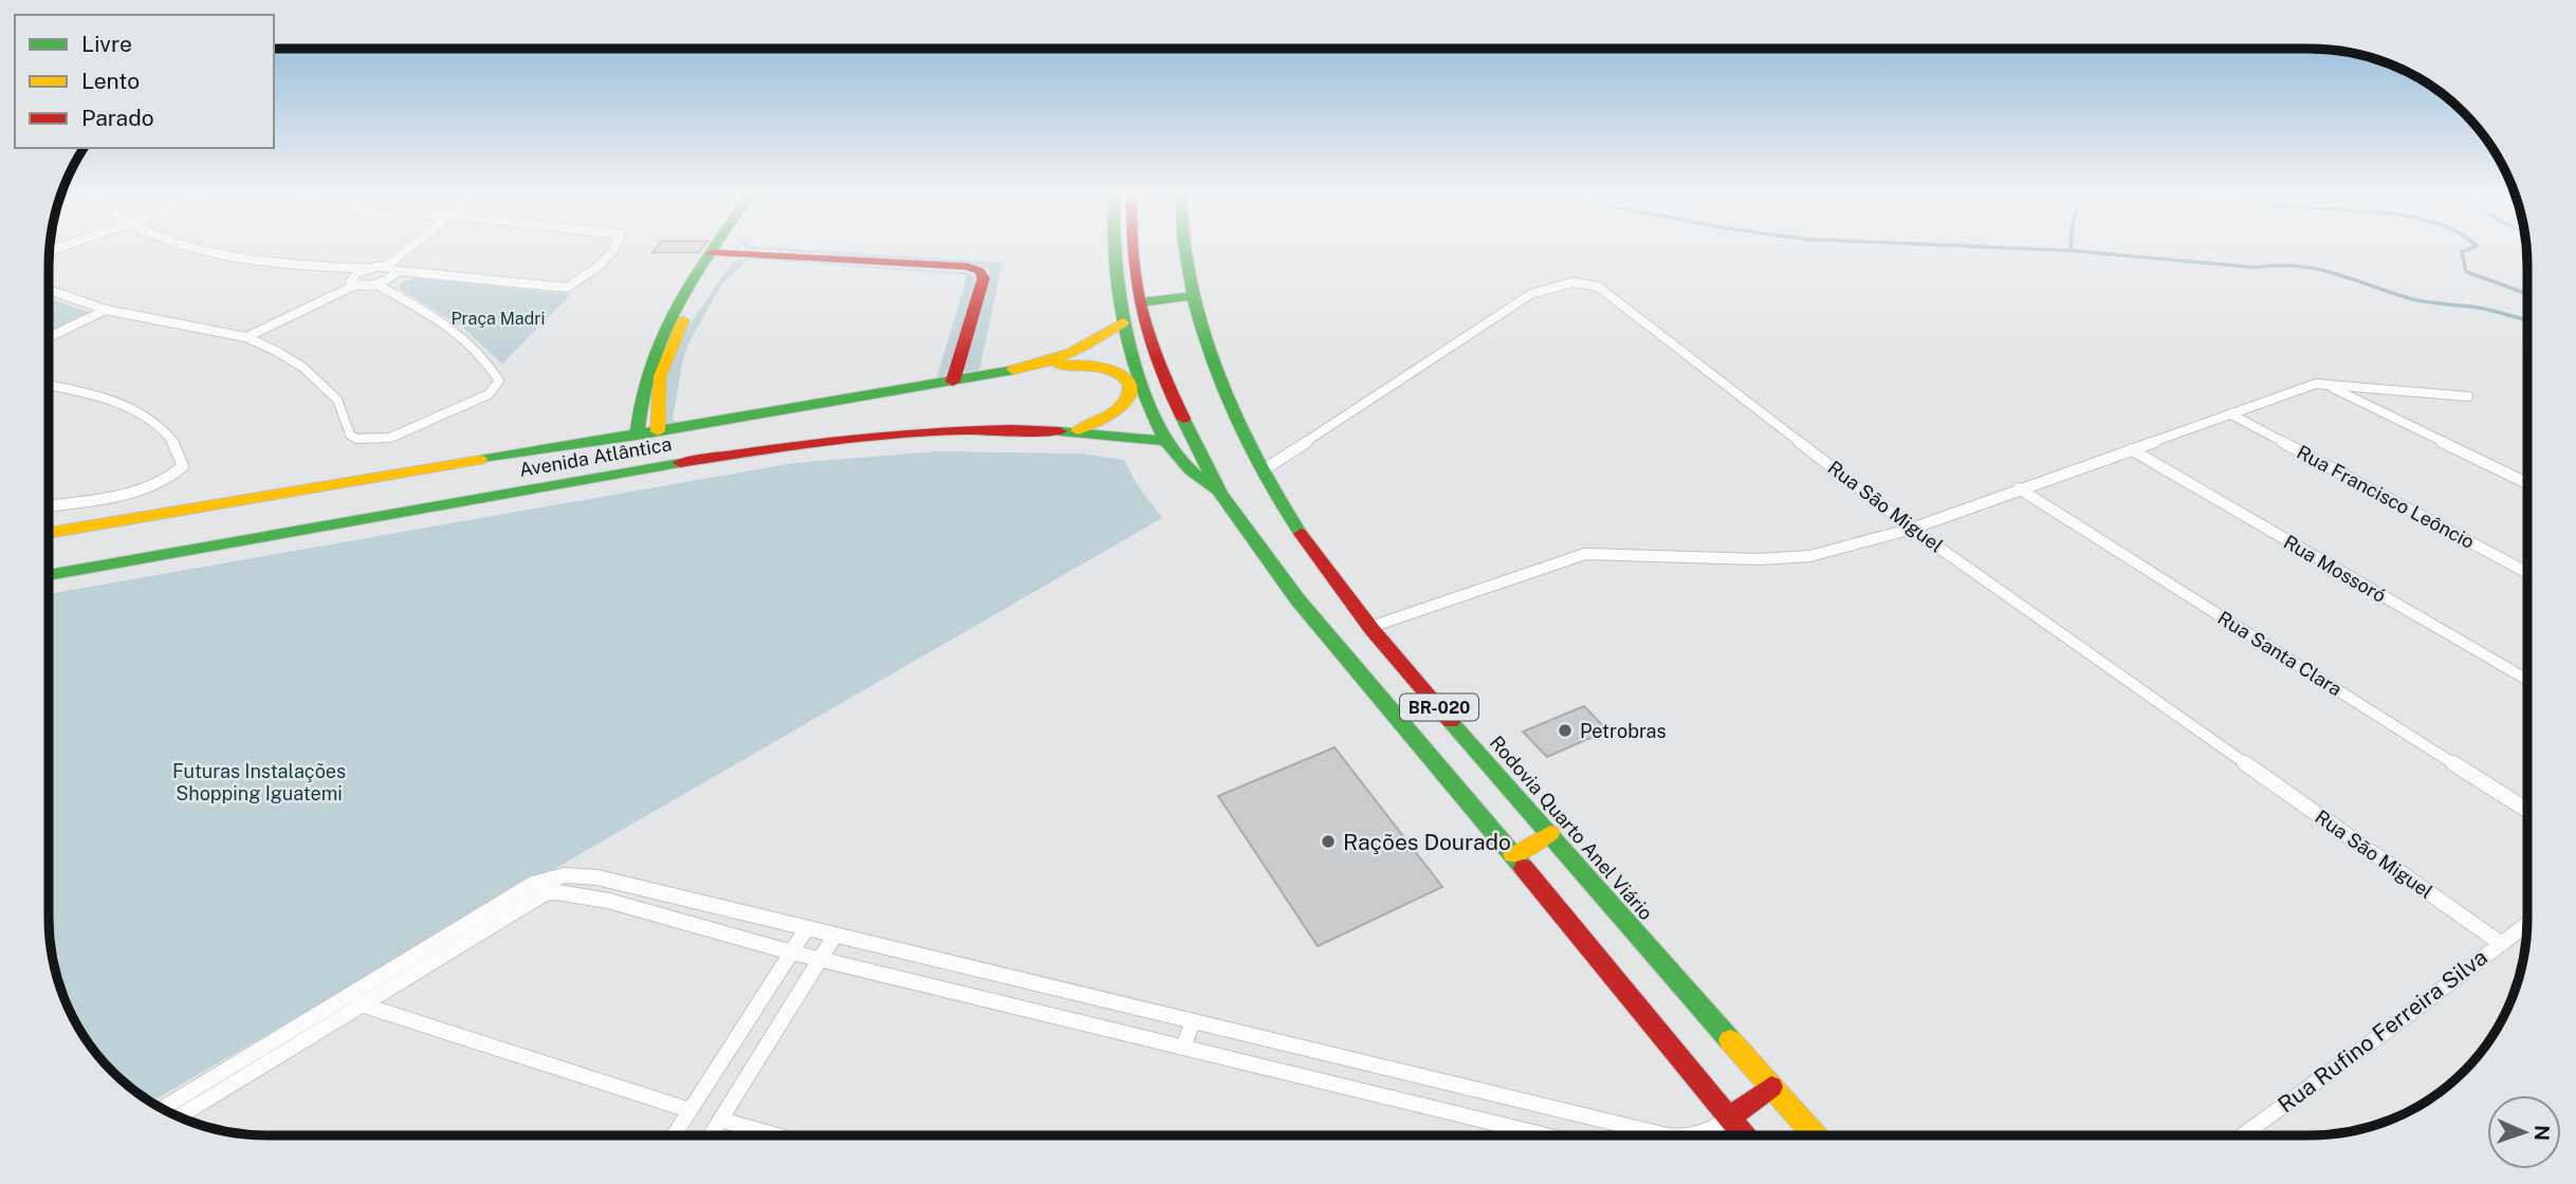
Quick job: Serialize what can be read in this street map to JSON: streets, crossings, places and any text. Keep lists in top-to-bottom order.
{
  "streets": {
    "main road": ["Avenida Atlântica", "BR-020", "Rodovia Quarto Anel Viário"],
    "street": [
      "Rua Francisco Leôncio",
      "Rua São Miguel",
      "Rua Mossoró",
      "Rua Santa Clara",
      "Rua Rufino Ferreira Silva"
    ]
  },
  "crossings": [
    ["Rua São Miguel", "Rodovia Quarto Anel Viário"],
    ["Rua São Miguel", "Rua Rufino Ferreira Silva"]
  ],
  "parks": ["Praça Madri", "Futuras Instalações Shopping Iguatemi"],
  "places": ["Petrobras", "Rações Dourado"],
  "legend": ["Livre", "Lento", "Parado"],
  "north": "right"
}
